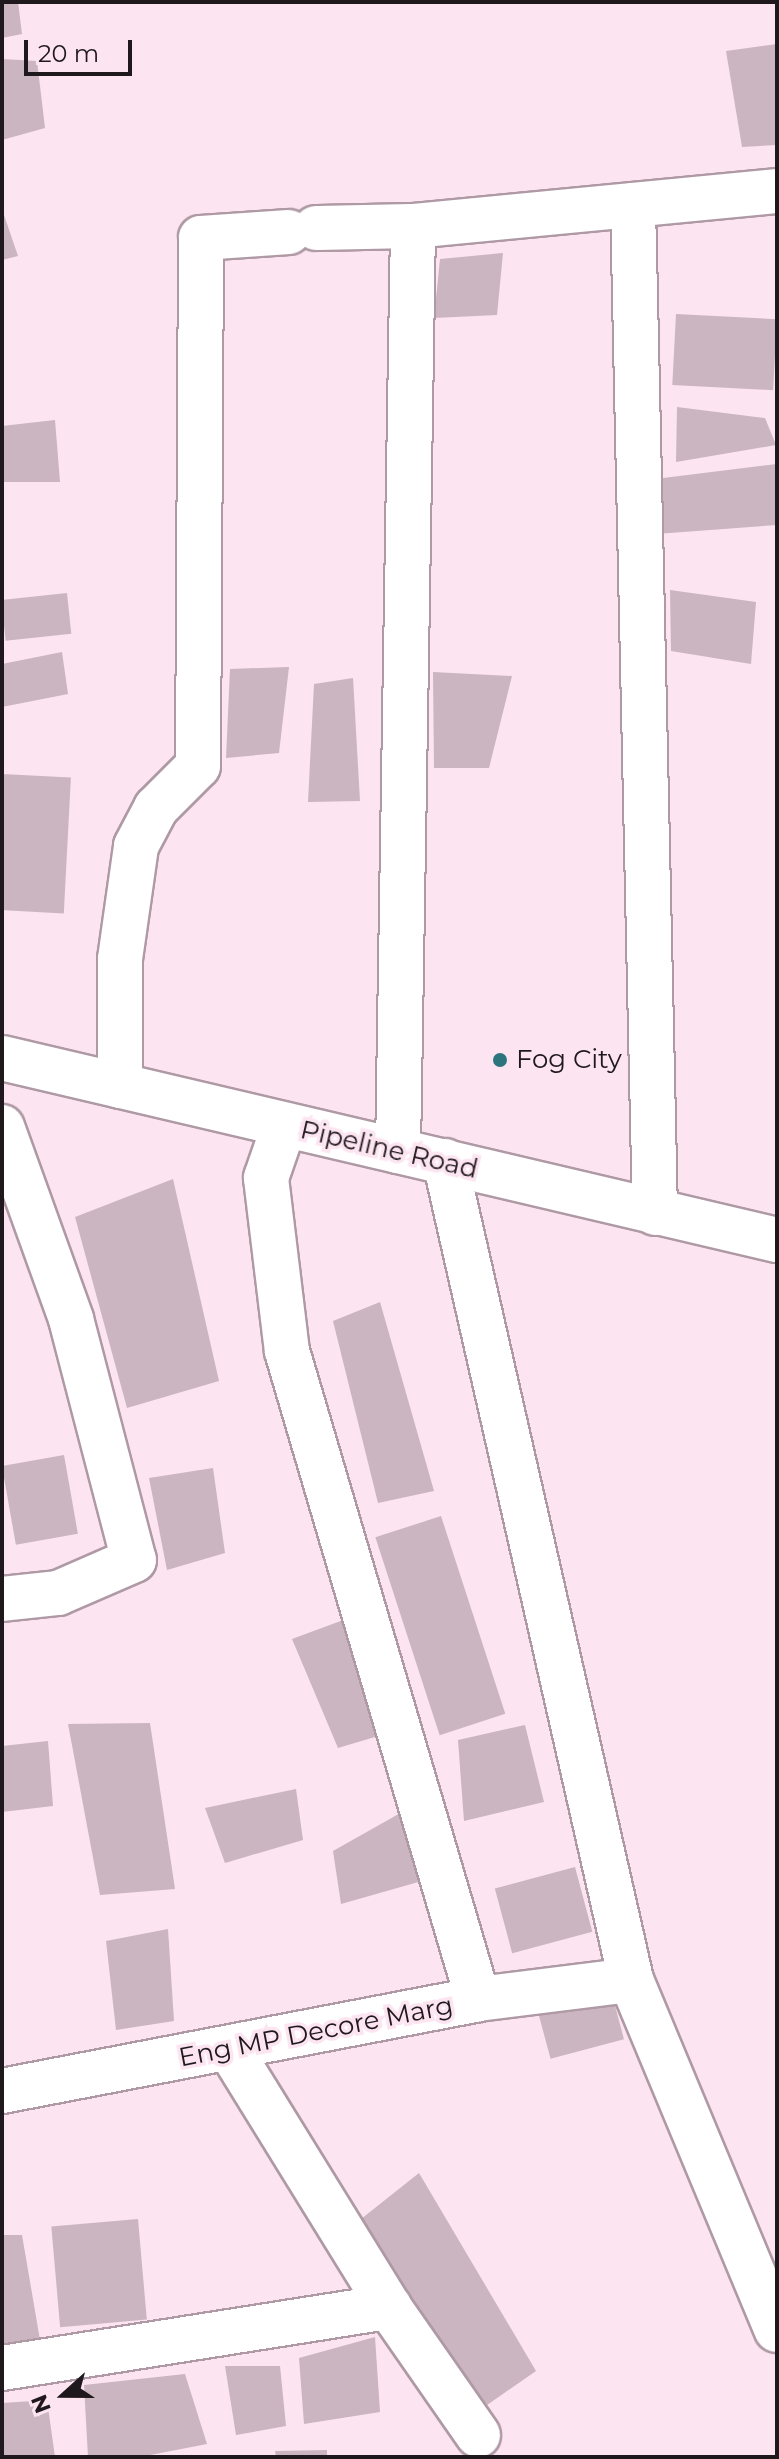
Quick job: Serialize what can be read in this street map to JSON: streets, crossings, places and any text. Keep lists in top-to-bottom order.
{
  "streets": {
    "street": ["Pipeline Road", "Eng MP Decore Marg"]
  },
  "places": ["Fog City"],
  "scale_bar": "20 m",
  "north": "left"
}
